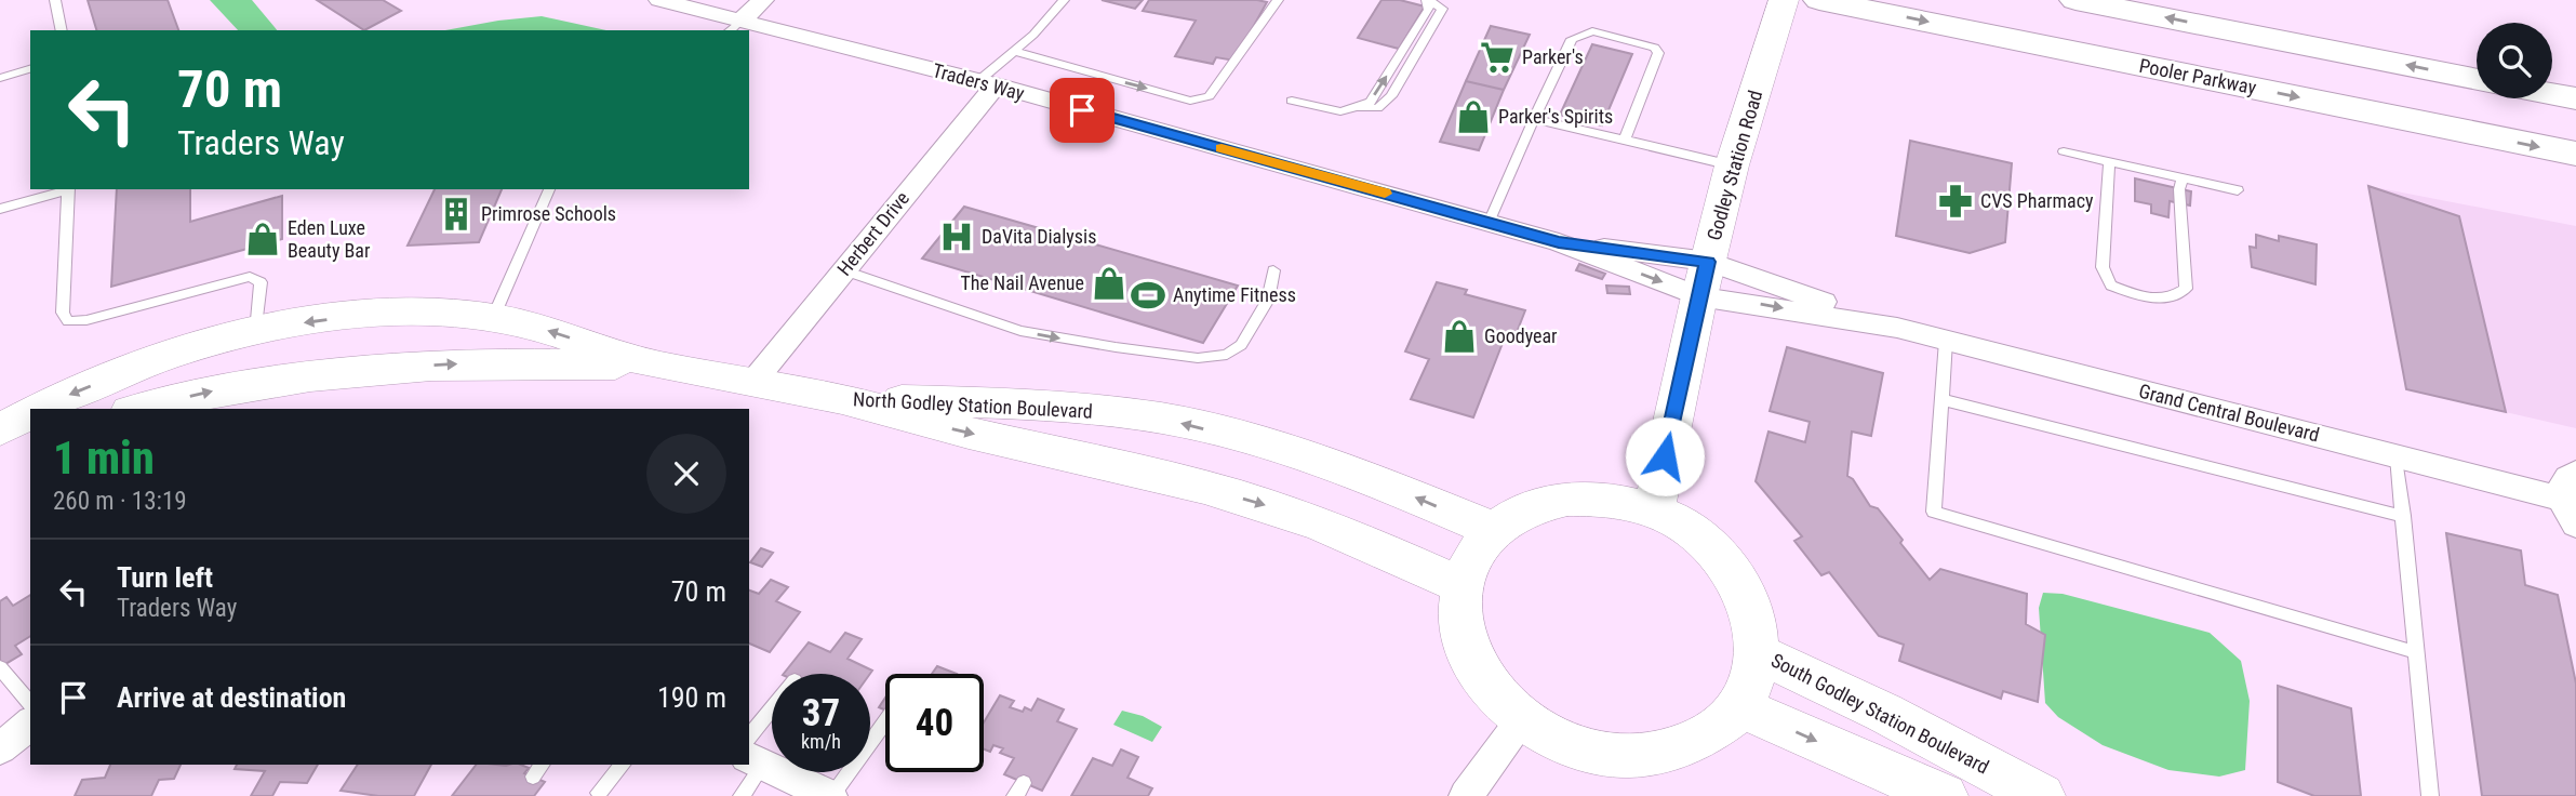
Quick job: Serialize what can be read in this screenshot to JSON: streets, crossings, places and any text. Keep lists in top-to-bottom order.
{
  "streets": {
    "main road": ["Pooler Parkway"],
    "street": [
      "Traders Way",
      "Godley Station Road",
      "Herbert Drive",
      "North Godley Station Boulevard",
      "Grand Central Boulevard",
      "South Godley Station Boulevard"
    ]
  },
  "crossings": [
    ["Traders Way", "Godley Station Road"],
    ["Traders Way", "Herbert Drive"],
    ["Traders Way", "Grand Central Boulevard"],
    ["Godley Station Road", "Grand Central Boulevard"],
    ["Herbert Drive", "North Godley Station Boulevard"]
  ],
  "places": {
    "supermarket": ["Parker's"],
    "shop": [
      "Parker's Spirits",
      "Eden Luxe Beauty Bar",
      "The Nail Avenue",
      "Goodyear"
    ],
    "pharmacy": ["CVS Pharmacy"],
    "building": ["Primrose Schools"],
    "hospital": ["DaVita Dialysis"],
    "sports": ["Anytime Fitness"]
  },
  "page": {
    "turn": ["70 m", "Traders Way"],
    "heading": ["1 min", "260 m · 13:19"],
    "list": [
      {
        "name": "Turn left",
        "note": "Traders Way",
        "value": "70 m"
      },
      {
        "name": "Arrive at destination",
        "value": "190 m"
      }
    ],
    "speed": "37 km/h",
    "limit": "40"
  }
}
